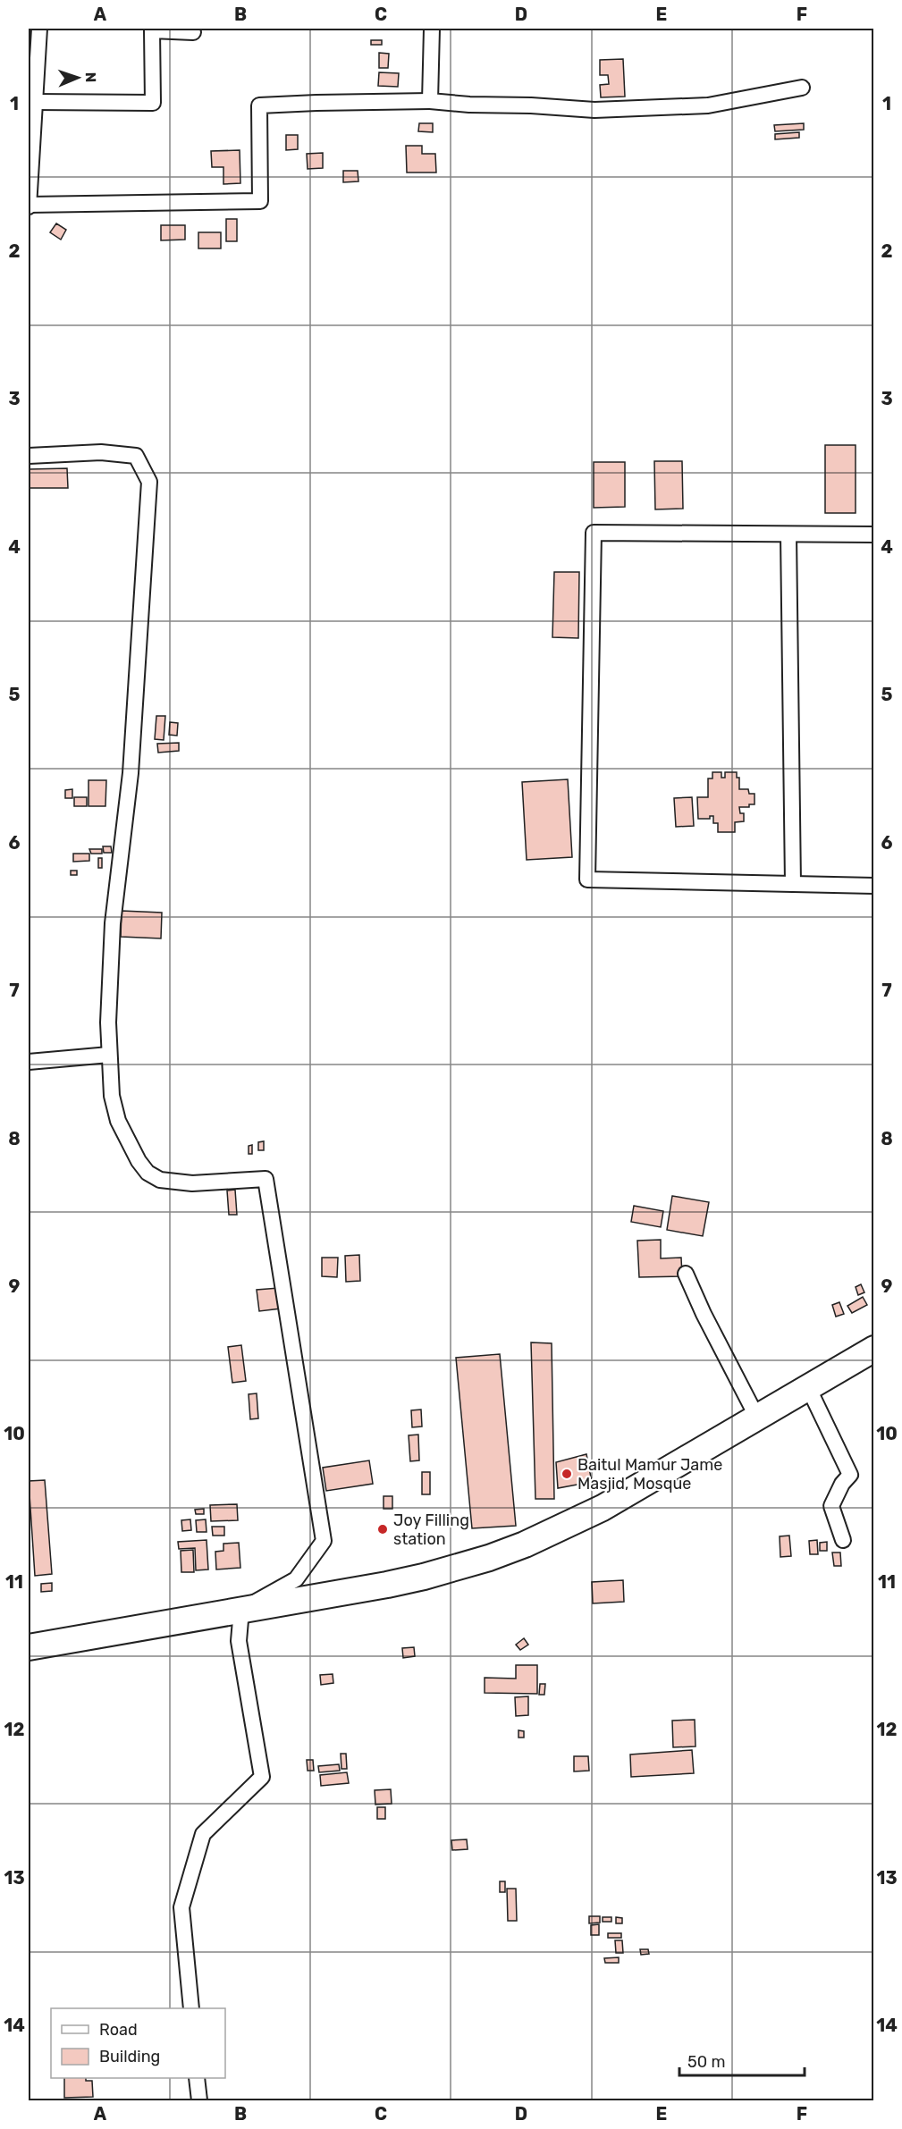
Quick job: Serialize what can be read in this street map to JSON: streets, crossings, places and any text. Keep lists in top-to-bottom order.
{
  "places": ["Baitul Mamur Jame Masjid, Mosque", "Joy Filling station"],
  "legend": ["Road", "Building"],
  "scale_bar": "50 m",
  "north": "right",
  "grid": {
    "columns": [
      "A",
      "B",
      "C",
      "D",
      "E",
      "F"
    ],
    "rows": [
      "1",
      "2",
      "3",
      "4",
      "5",
      "6",
      "7",
      "8",
      "9",
      "10",
      "11",
      "12",
      "13",
      "14"
    ]
  }
}
